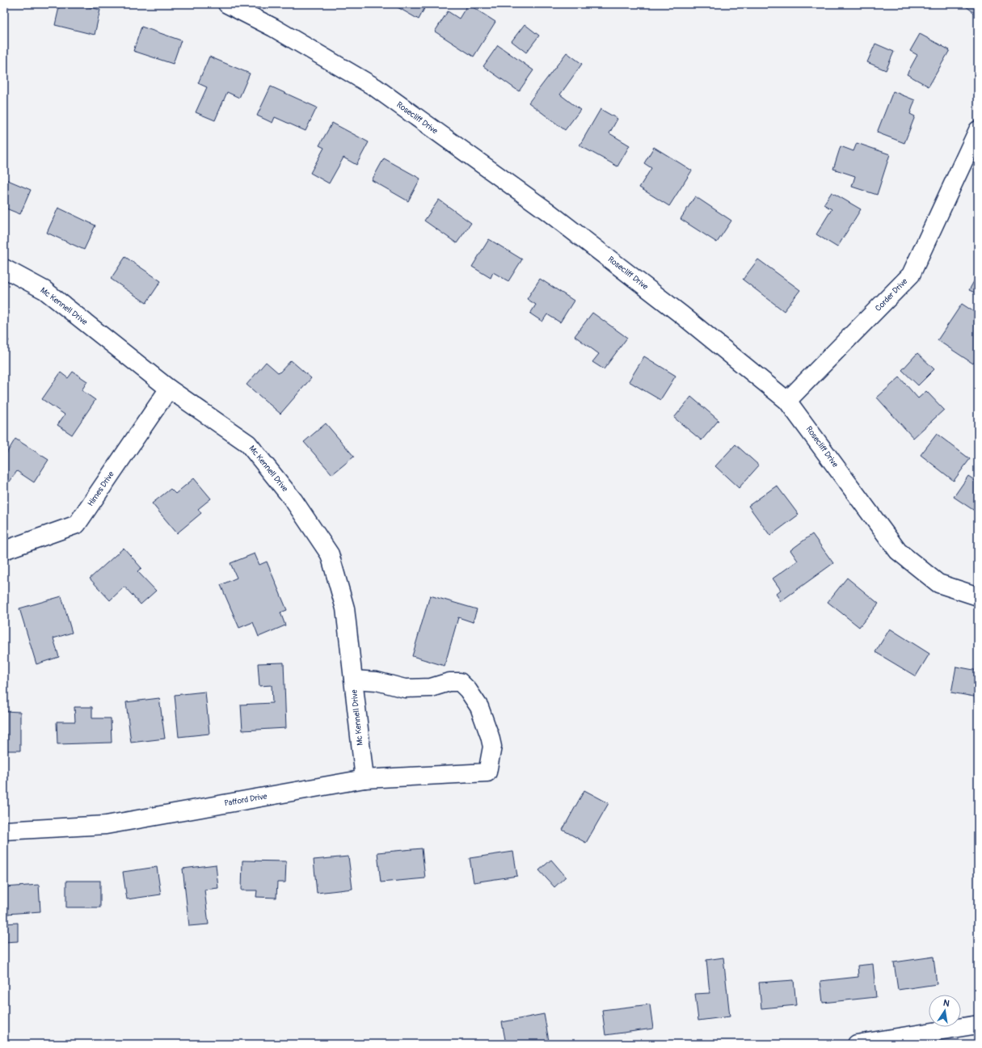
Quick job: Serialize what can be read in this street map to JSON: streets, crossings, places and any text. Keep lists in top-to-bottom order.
{
  "streets": {
    "street": [
      "Rosecliff Drive",
      "Corder Drive",
      "Mc Kennell Drive",
      "Himes Drive",
      "Pafford Drive"
    ]
  },
  "crossings": [
    ["Rosecliff Drive", "Corder Drive"],
    ["Mc Kennell Drive", "Himes Drive"],
    ["Mc Kennell Drive", "Pafford Drive"]
  ],
  "north": "top"
}
